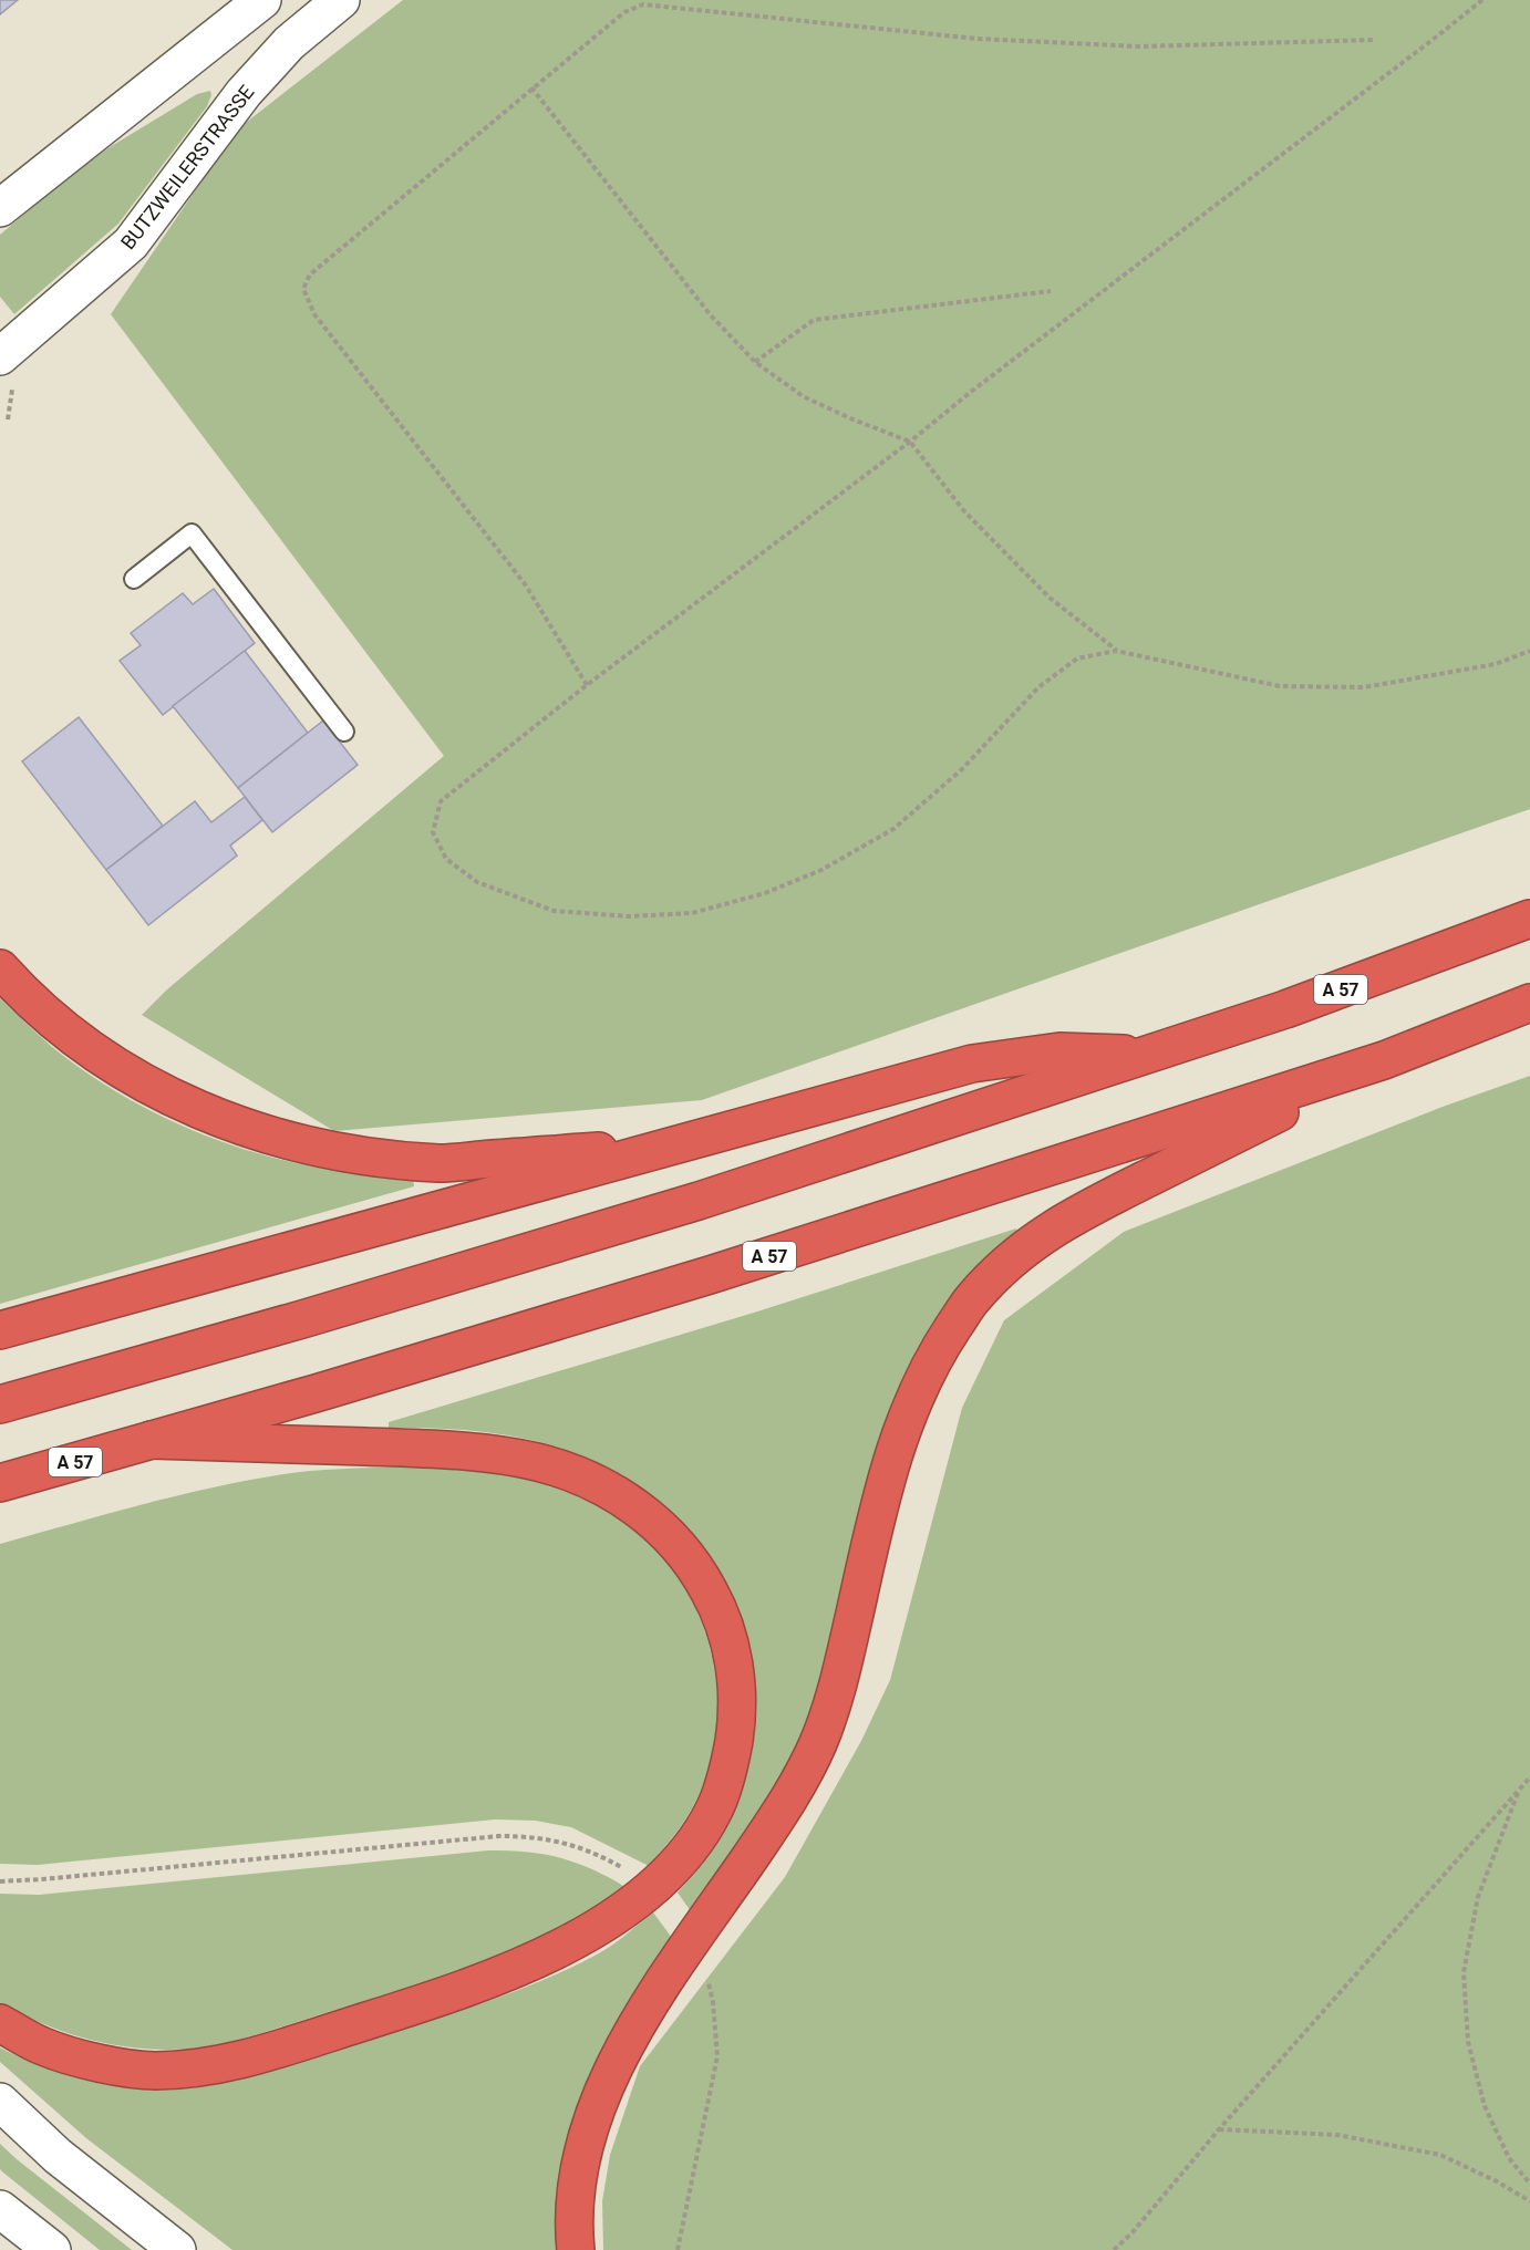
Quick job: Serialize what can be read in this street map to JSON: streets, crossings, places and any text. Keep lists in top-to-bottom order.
{
  "streets": {
    "highway": ["A 57"],
    "main road": ["BUTZWEILERSTRASSE"]
  }
}
